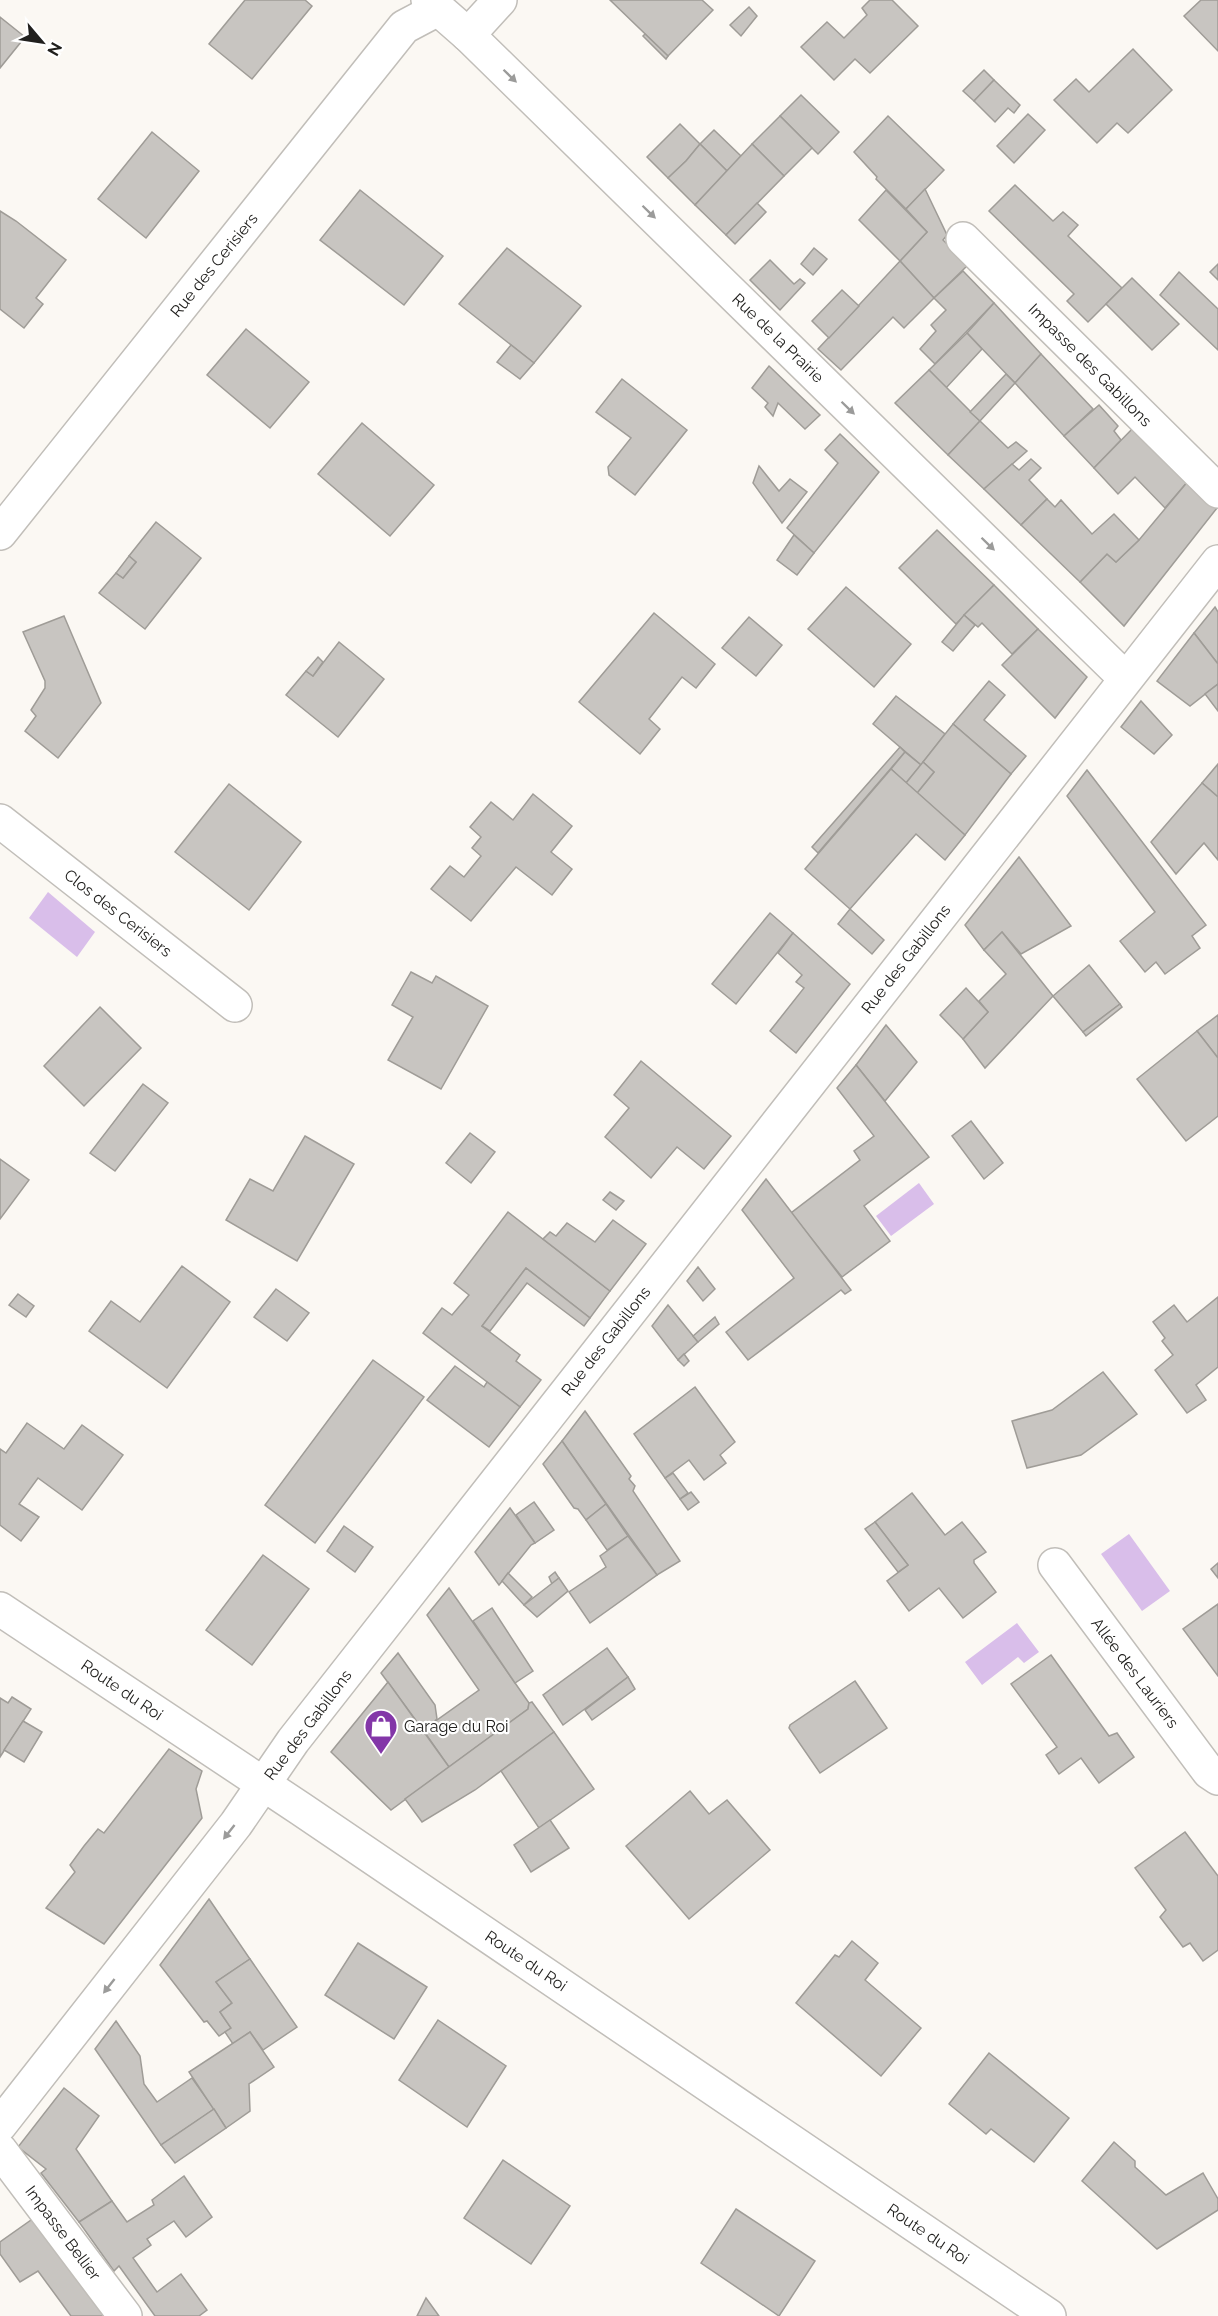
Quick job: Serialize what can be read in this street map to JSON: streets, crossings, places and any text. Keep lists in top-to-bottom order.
{
  "streets": {
    "street": [
      "Rue des Cerisiers",
      "Rue de la Prairie",
      "Impasse des Gabillons",
      "Clos des Cerisiers",
      "Rue des Gabillons",
      "Allée des Lauriers",
      "Route du Roi",
      "Impasse Bellier"
    ]
  },
  "crossings": [
    ["Rue des Cerisiers", "Rue de la Prairie"],
    ["Rue de la Prairie", "Rue des Gabillons"],
    ["Rue des Gabillons", "Route du Roi"]
  ],
  "one_way": ["Rue de la Prairie"],
  "places": {
    "shop": ["Garage du Roi"]
  },
  "north": "bottom right"
}
